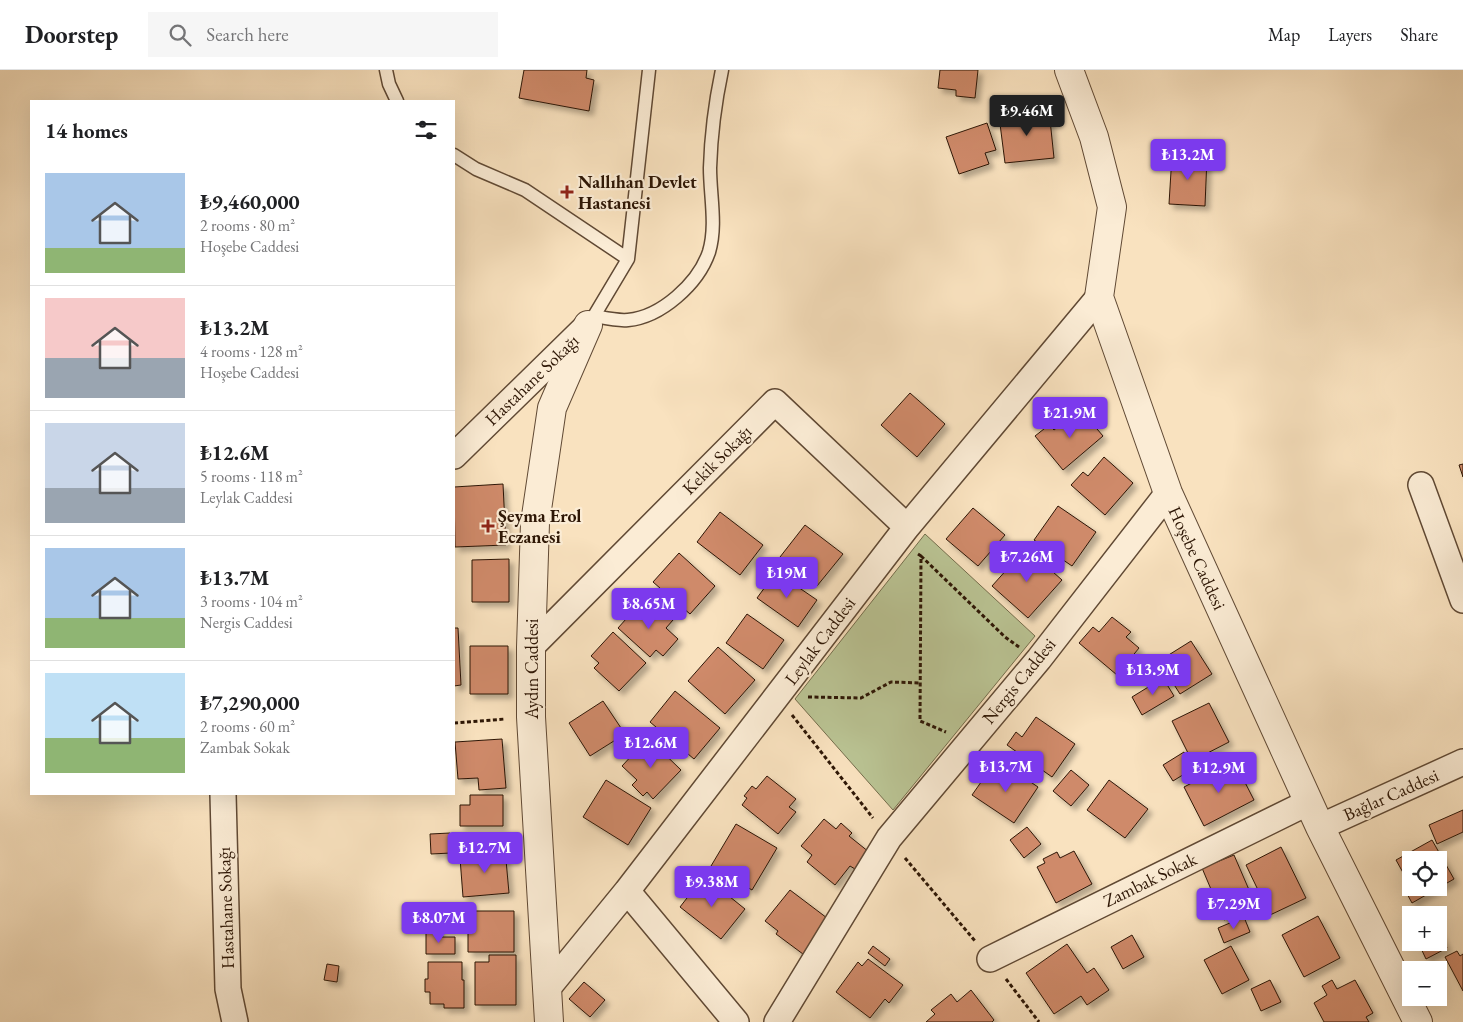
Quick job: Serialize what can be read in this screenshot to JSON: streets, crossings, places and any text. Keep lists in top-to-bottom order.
{
  "streets": {
    "street": [
      "Hastahane Sokağı",
      "Kekik Sokağı",
      "Hoşebe Caddesi",
      "Leylak Caddesi",
      "Aydın Caddesi",
      "Nergis Caddesi",
      "Bağlar Caddesi",
      "Zambak Sokak"
    ]
  },
  "crossings": [
    ["Hastahane Sokağı", "Aydın Caddesi"],
    ["Kekik Sokağı", "Leylak Caddesi"],
    ["Kekik Sokağı", "Aydın Caddesi"],
    ["Hoşebe Caddesi", "Leylak Caddesi"],
    ["Hoşebe Caddesi", "Nergis Caddesi"],
    ["Hoşebe Caddesi", "Bağlar Caddesi"],
    ["Hoşebe Caddesi", "Zambak Sokak"],
    ["Leylak Caddesi", "Aydın Caddesi"]
  ],
  "places": {
    "health": ["Nallıhan Devlet Hastanesi", "Şeyma Erol Eczanesi"]
  },
  "page": {
    "header": "Doorstep",
    "search": "Search here",
    "nav": ["Map", "Layers", "Share"],
    "price": [
      "₺9.46M",
      "₺13.2M",
      "₺21.9M",
      "₺7.26M",
      "₺19M",
      "₺8.65M",
      "₺13.9M",
      "₺12.6M",
      "₺13.7M",
      "₺12.9M",
      "₺12.7M",
      "₺9.38M",
      "₺7.29M",
      "₺8.07M"
    ],
    "heading": "14 homes",
    "list": [
      {
        "name": "₺9,460,000",
        "note": "2 rooms · 80 m² · Hoşebe Caddesi"
      },
      {
        "name": "₺13.2M",
        "note": "4 rooms · 128 m² · Hoşebe Caddesi"
      },
      {
        "name": "₺12.6M",
        "note": "5 rooms · 118 m² · Leylak Caddesi"
      },
      {
        "name": "₺13.7M",
        "note": "3 rooms · 104 m² · Nergis Caddesi"
      },
      {
        "name": "₺7,290,000",
        "note": "2 rooms · 60 m² · Zambak Sokak"
      }
    ],
    "map_buttons": ["+", "−"]
  }
}
